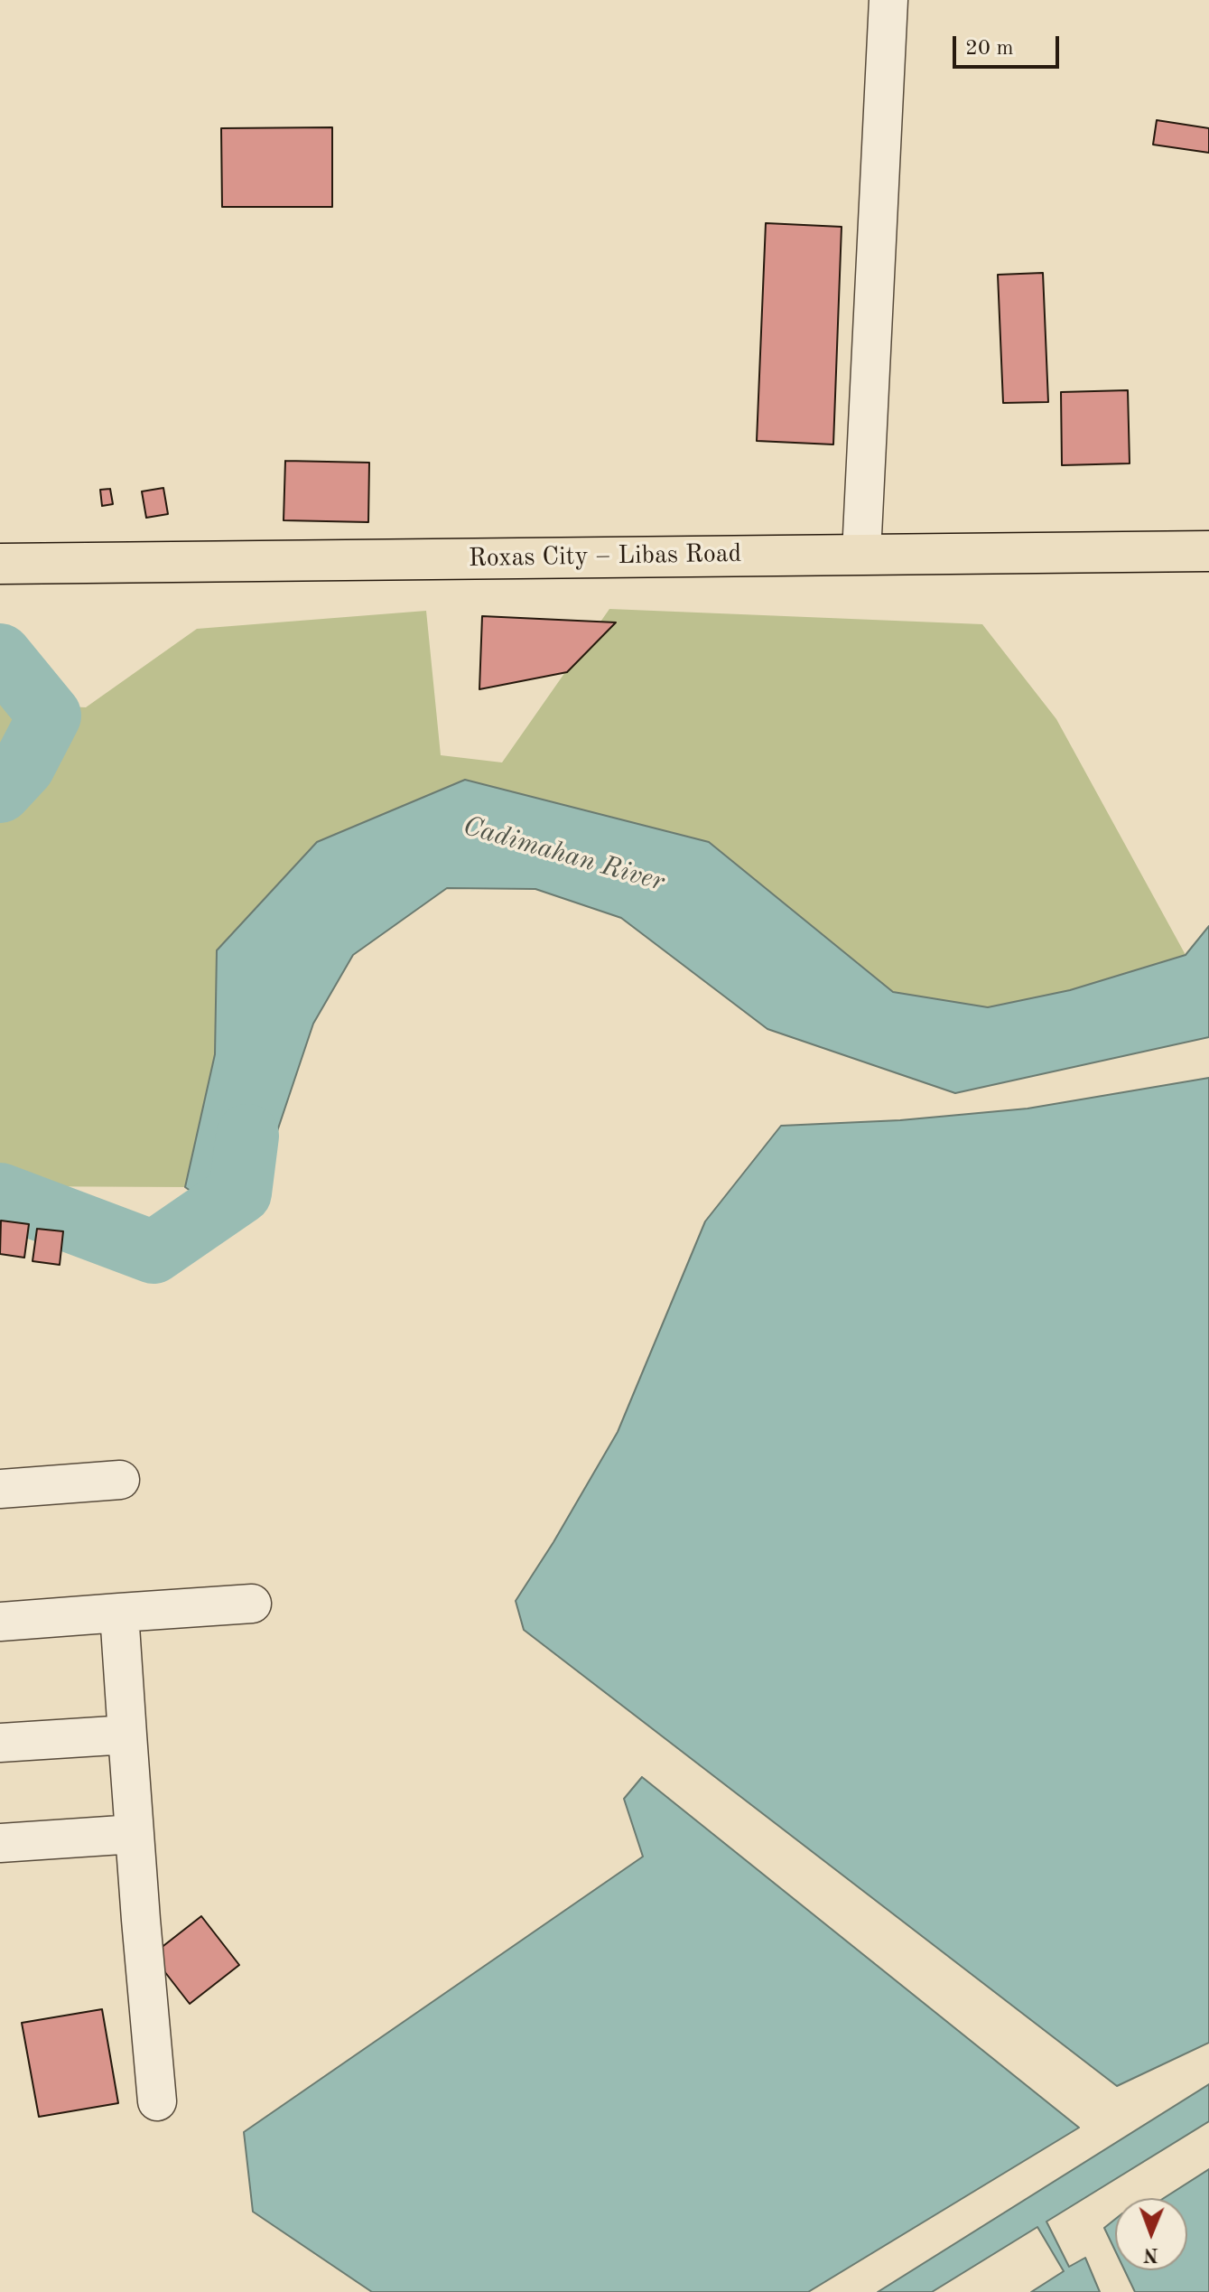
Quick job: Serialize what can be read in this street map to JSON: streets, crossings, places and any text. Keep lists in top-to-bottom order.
{
  "streets": {
    "main road": ["Roxas City – Libas Road"]
  },
  "water": ["Cadimahan River"],
  "scale_bar": "20 m",
  "north": "bottom"
}
